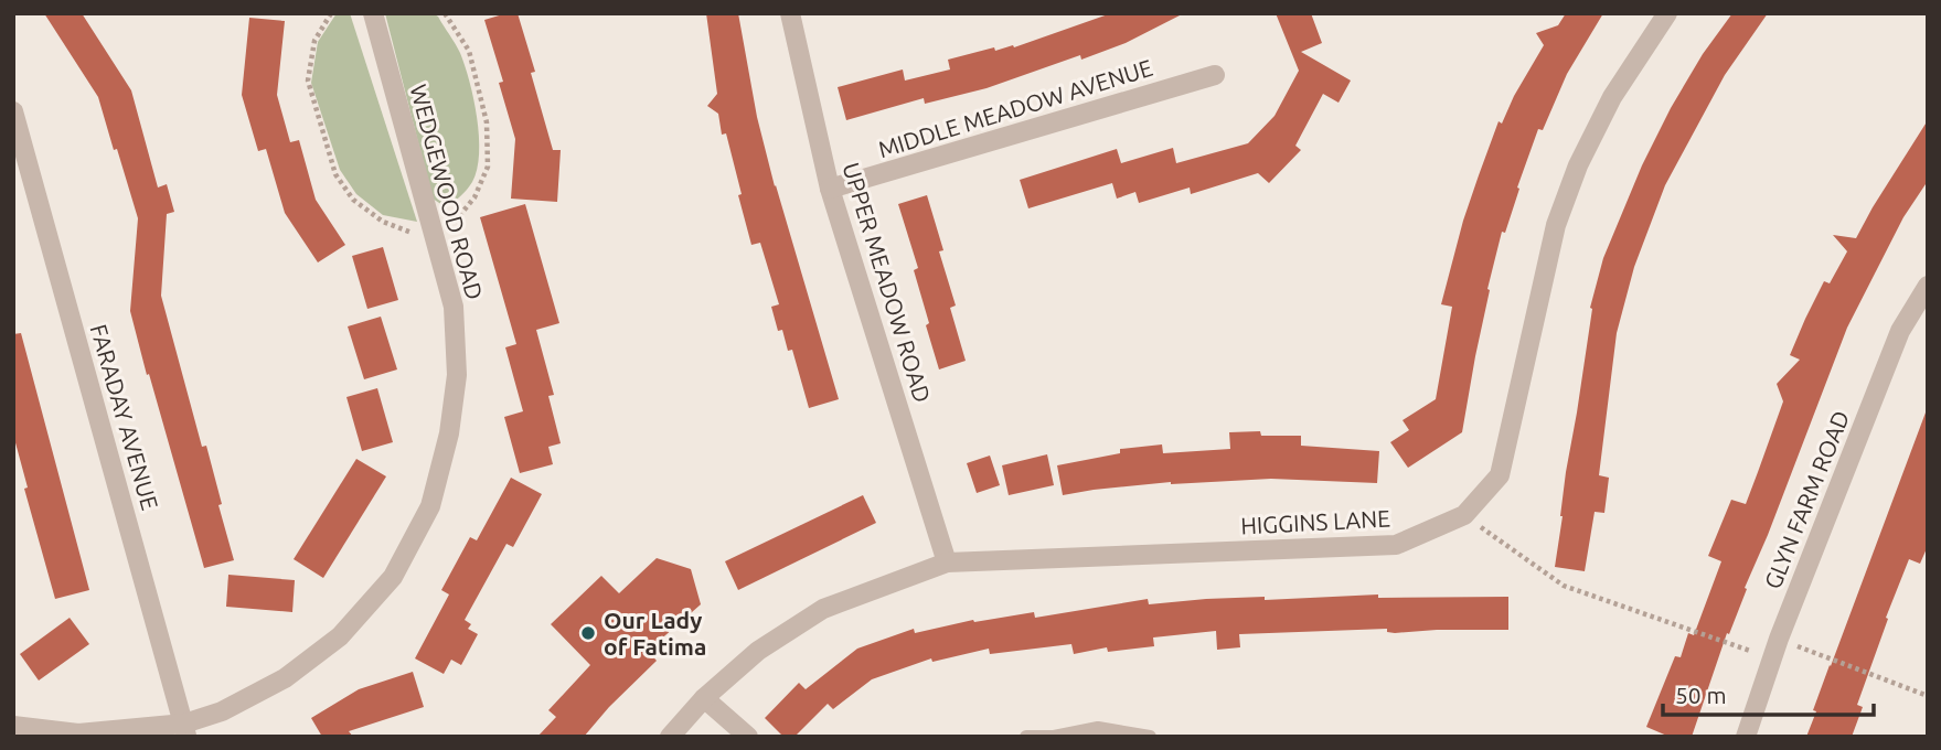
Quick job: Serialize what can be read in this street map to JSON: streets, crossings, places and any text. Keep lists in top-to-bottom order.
{
  "streets": {
    "street": [
      "MIDDLE MEADOW AVENUE",
      "WEDGEWOOD ROAD",
      "UPPER MEADOW ROAD",
      "FARADAY AVENUE",
      "GLYN FARM ROAD",
      "HIGGINS LANE"
    ]
  },
  "crossings": [
    ["MIDDLE MEADOW AVENUE", "UPPER MEADOW ROAD"],
    ["WEDGEWOOD ROAD", "FARADAY AVENUE"],
    ["UPPER MEADOW ROAD", "HIGGINS LANE"]
  ],
  "places": ["Our Lady of Fatima"],
  "scale_bar": "50 m"
}
